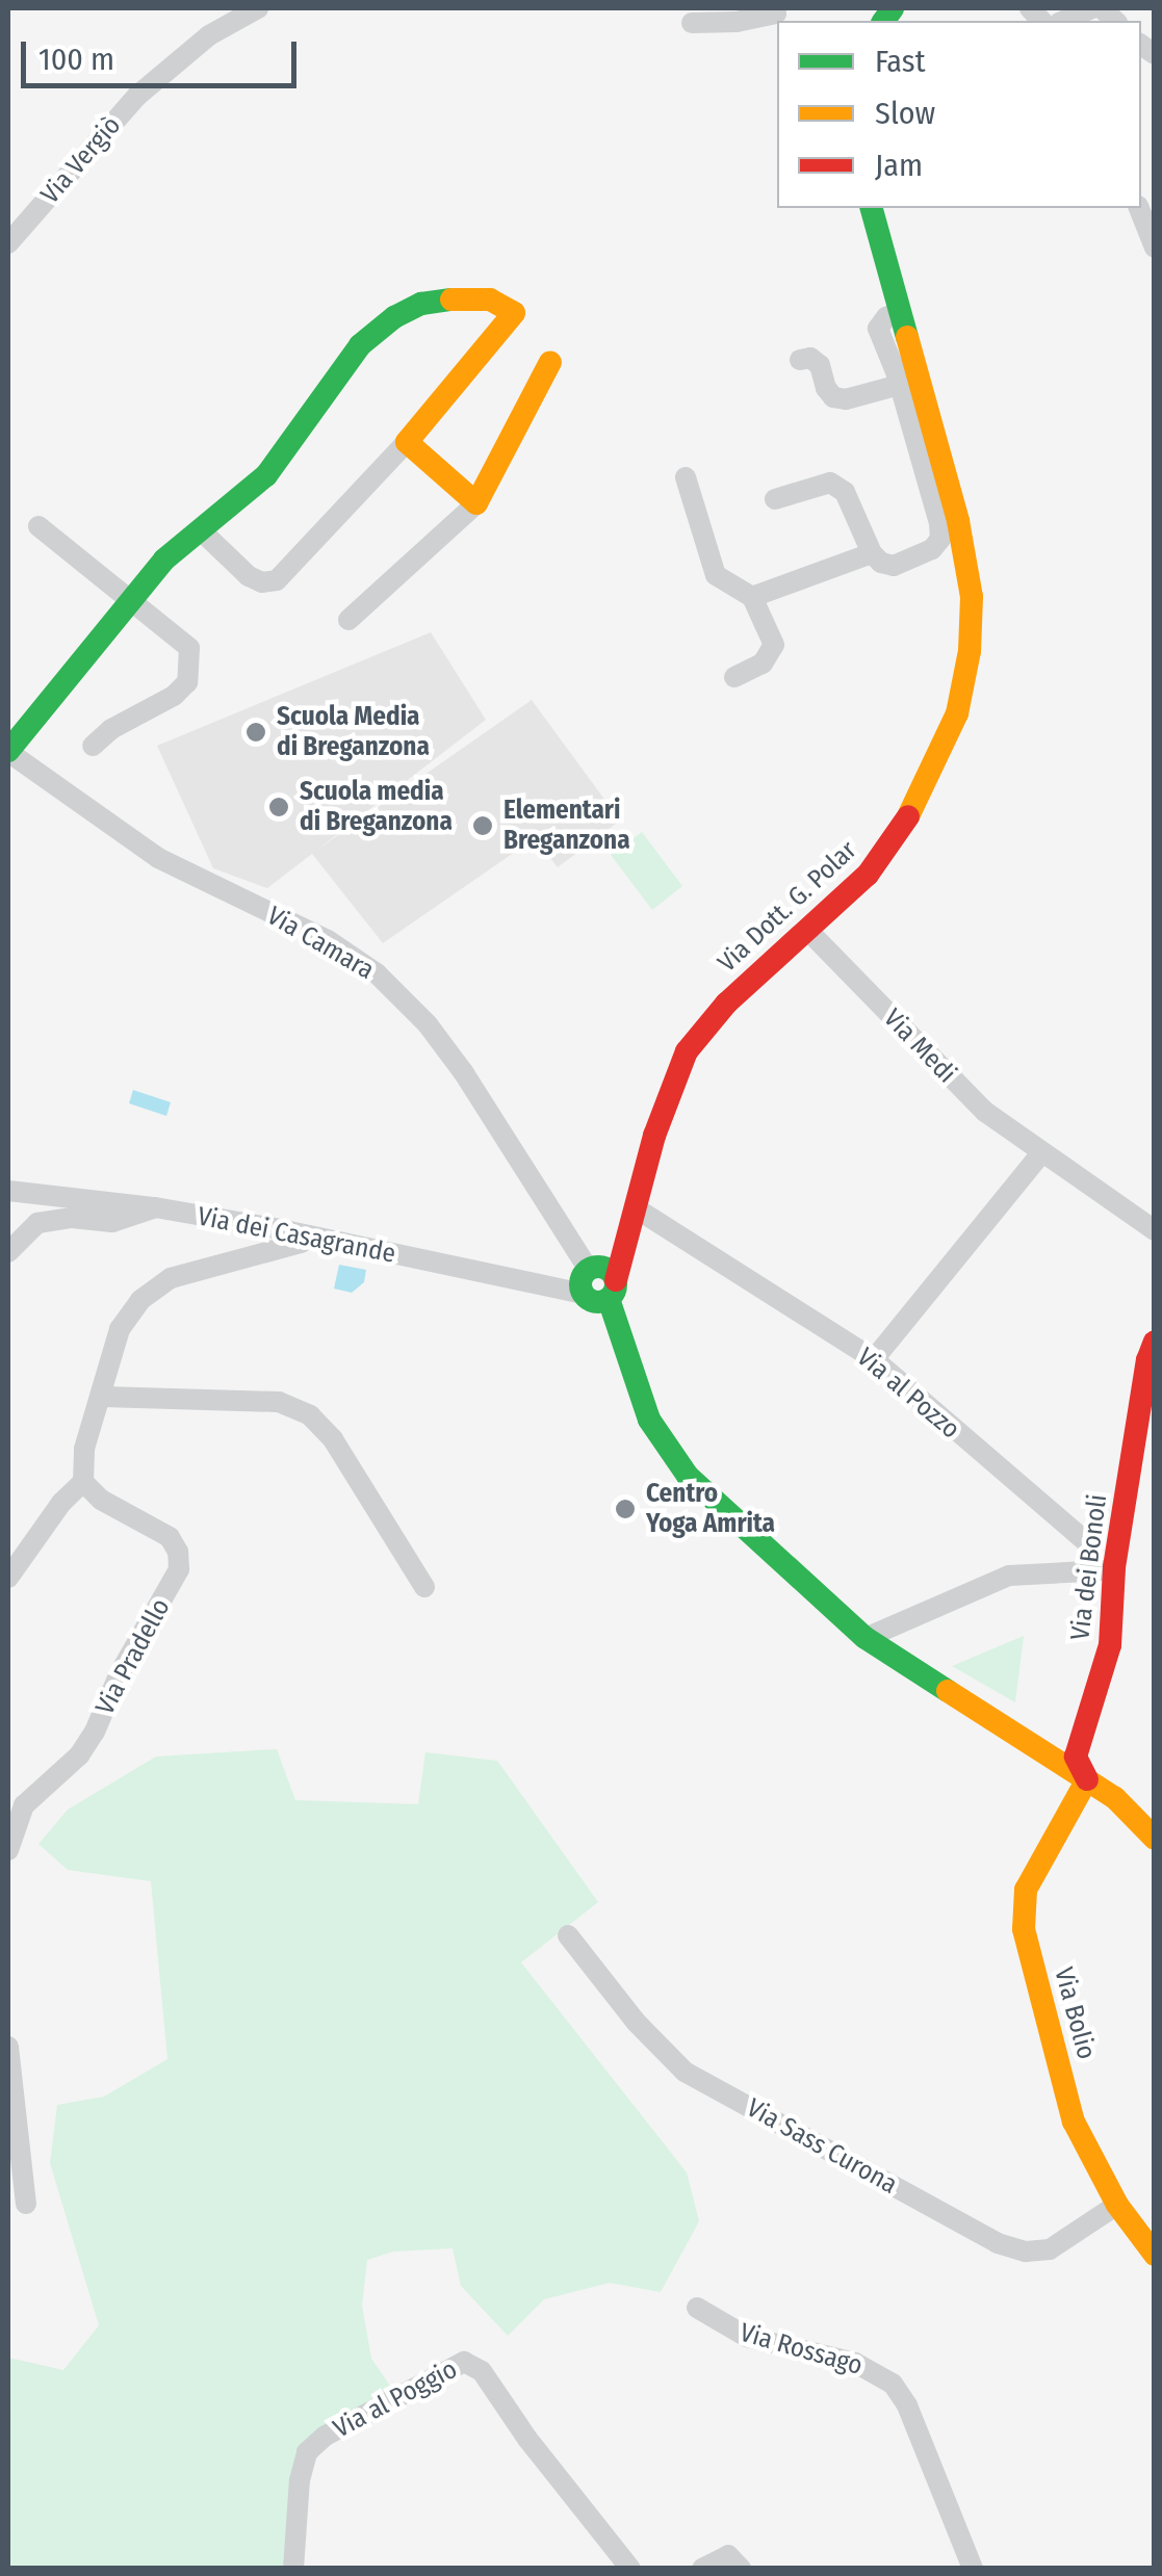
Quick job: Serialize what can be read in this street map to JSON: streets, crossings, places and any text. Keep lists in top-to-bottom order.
{
  "streets": {
    "street": [
      "Via Vergiò",
      "Via Dott. G. Polar",
      "Via Camara",
      "Via Medi",
      "Via dei Casagrande",
      "Via al Pozzo",
      "Via dei Bonoli",
      "Via Pradello",
      "Via Bolio",
      "Via Sass Curona",
      "Via Rossago",
      "Via al Poggio"
    ]
  },
  "crossings": [
    ["Via Dott. G. Polar", "Via Medi"],
    ["Via Dott. G. Polar", "Via al Pozzo"],
    ["Via Camara", "Via dei Casagrande"],
    ["Via al Pozzo", "Via dei Bonoli"],
    ["Via dei Bonoli", "Via Bolio"],
    ["Via Bolio", "Via Sass Curona"]
  ],
  "places": [
    "Scuola Media di Breganzona",
    "Scuola media di Breganzona",
    "Elementari Breganzona",
    "Centro Yoga Amrita"
  ],
  "legend": ["Fast", "Slow", "Jam"],
  "scale_bar": "100 m"
}
